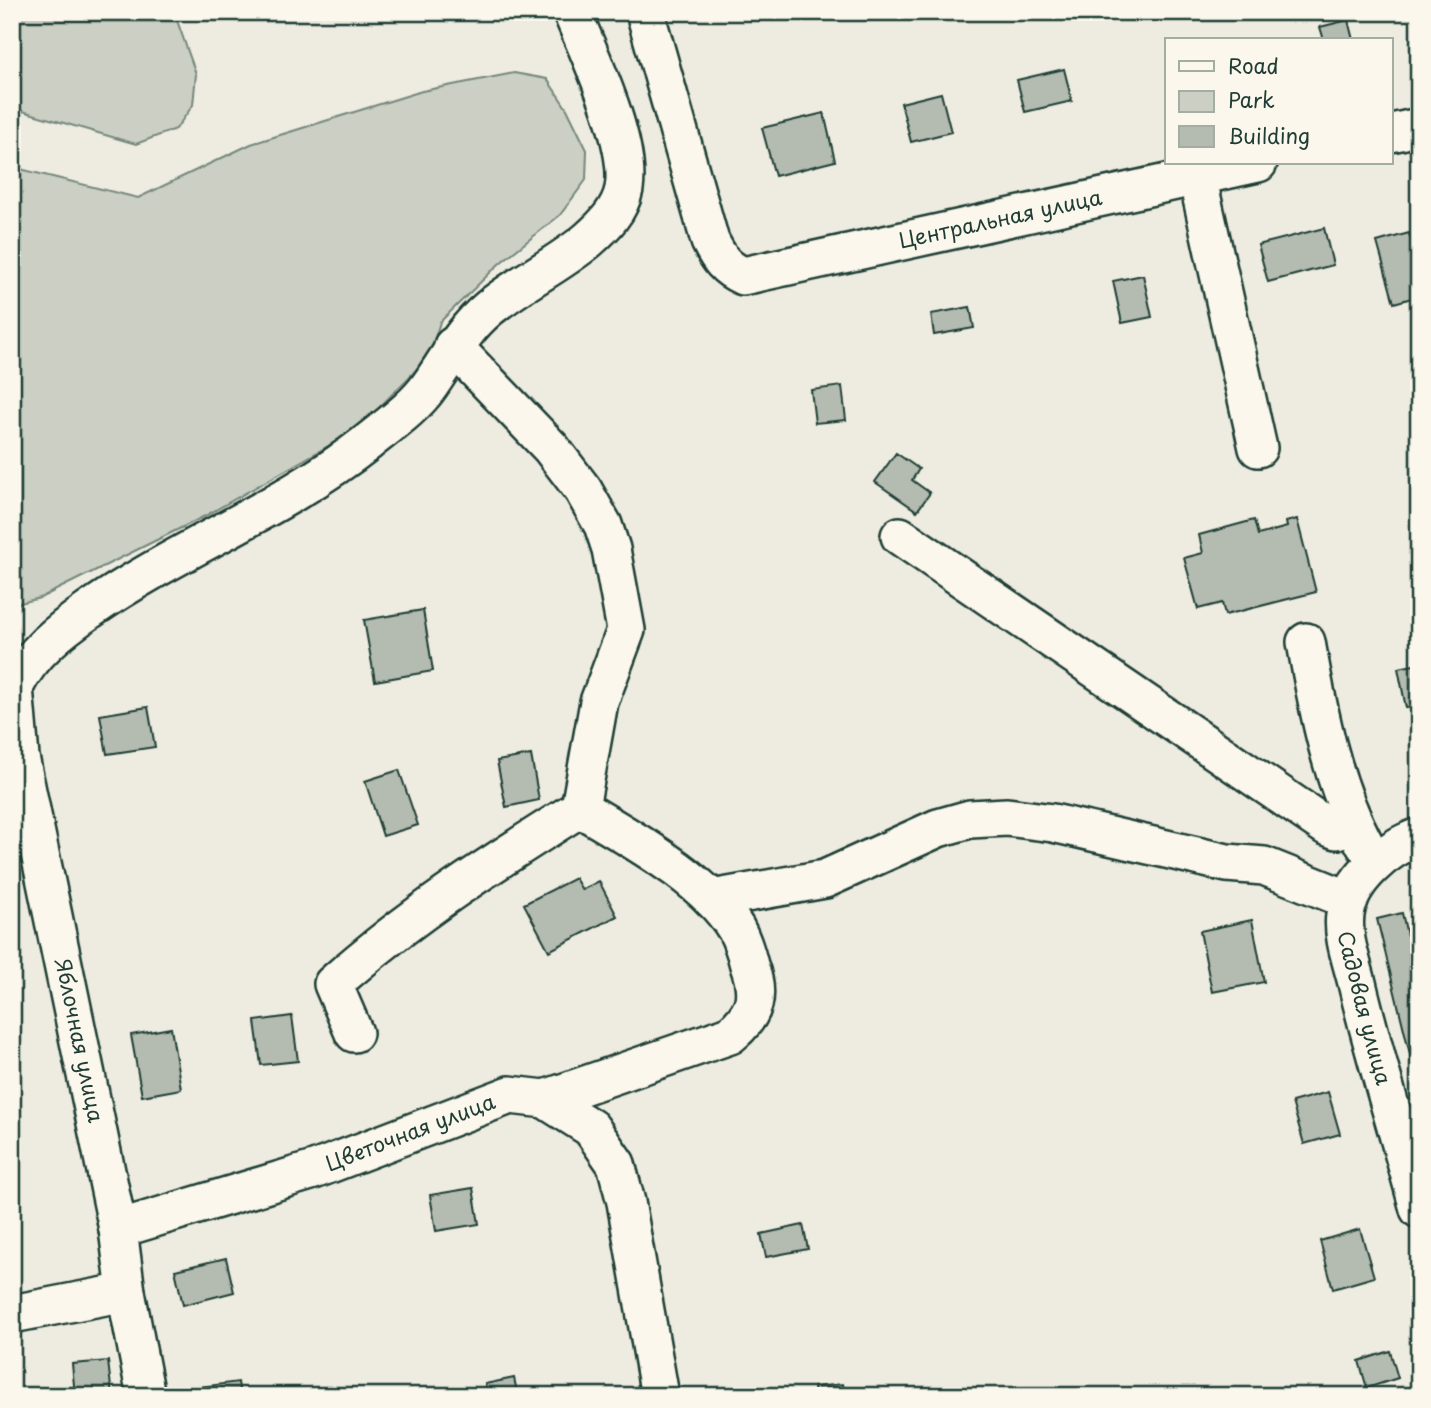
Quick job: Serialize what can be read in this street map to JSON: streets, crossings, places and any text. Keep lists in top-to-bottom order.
{
  "streets": {
    "street": [
      "Центральная улица",
      "Садовая улица",
      "Яблочная улица",
      "Цветочная улица"
    ]
  },
  "crossings": [
    ["Яблочная улица", "Цветочная улица"]
  ],
  "legend": ["Road", "Park", "Building"]
}
